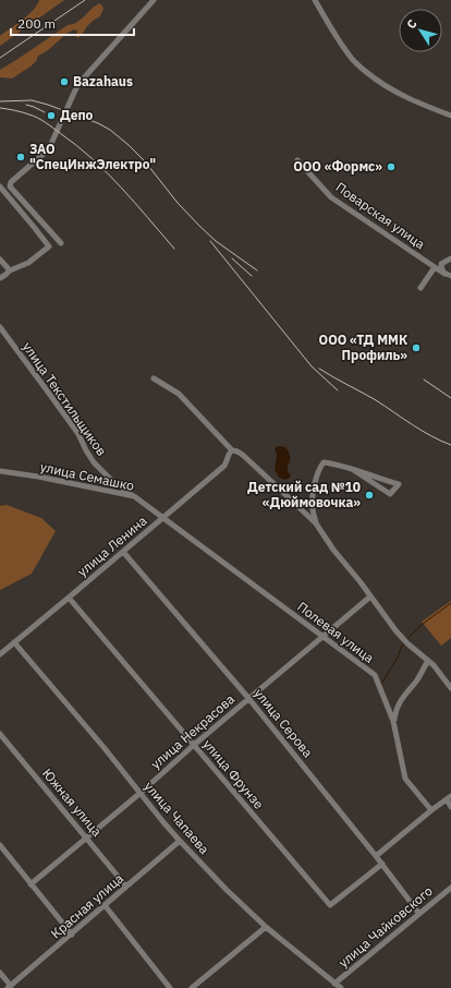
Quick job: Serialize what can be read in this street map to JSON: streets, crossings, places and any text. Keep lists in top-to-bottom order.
{
  "streets": {
    "street": [
      "Поварская улица",
      "улица Текстильщиков",
      "улица Семашко",
      "улица Ленина",
      "Полевая улица",
      "улица Серова",
      "улица Некрасова",
      "улица Фрунзе",
      "Южная улица",
      "улица Чапаева",
      "Красная улица",
      "улица Чайковского"
    ]
  },
  "crossings": [
    ["улица Текстильщиков", "улица Семашко"],
    ["улица Семашко", "улица Ленина"],
    ["улица Семашко", "Полевая улица"],
    ["улица Ленина", "Полевая улица"],
    ["улица Ленина", "улица Серова"],
    ["улица Ленина", "улица Фрунзе"],
    ["улица Ленина", "улица Чапаева"],
    ["Полевая улица", "улица Некрасова"],
    ["улица Серова", "улица Некрасова"],
    ["улица Серова", "улица Фрунзе"],
    ["улица Серова", "улица Чайковского"],
    ["улица Некрасова", "улица Фрунзе"],
    ["улица Некрасова", "Южная улица"],
    ["улица Некрасова", "улица Чапаева"],
    ["Южная улица", "Красная улица"],
    ["улица Чапаева", "Красная улица"],
    ["улица Чапаева", "улица Чайковского"]
  ],
  "places": [
    "Bazahaus",
    "Депо",
    "ЗАО \"СпецИнжЭлектро\"",
    "ООО «Формс»",
    "ООО «ТД ММК Профиль»",
    "Детский сад №10 «Дюймовочка»"
  ],
  "scale_bar": "200 m",
  "north": "top left"
}
